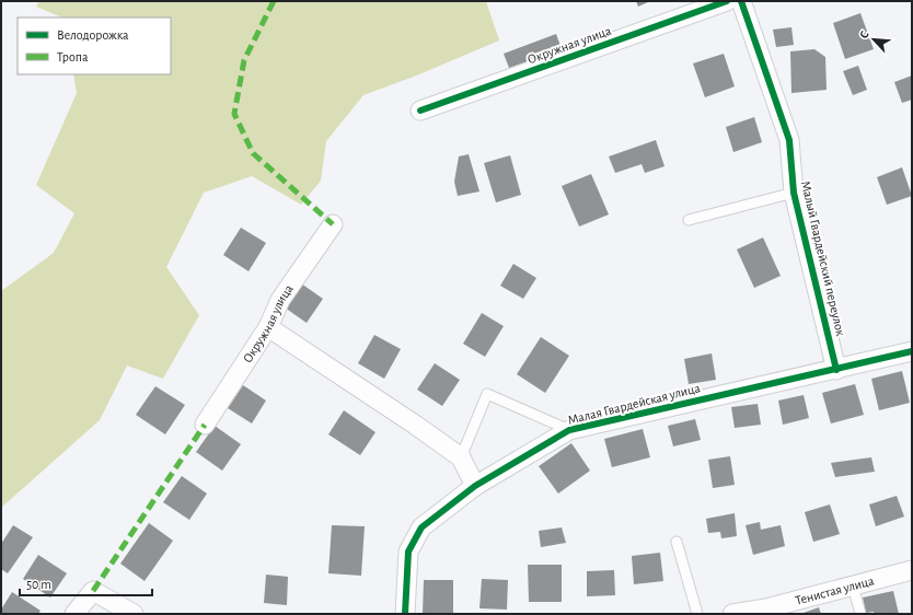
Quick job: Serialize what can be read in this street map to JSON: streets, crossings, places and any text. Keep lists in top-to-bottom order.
{
  "streets": {
    "street": [
      "Окружная улица",
      "Малый Гвардейский переулок",
      "Малая Гвардейская улица",
      "Тенистая улица"
    ]
  },
  "crossings": [
    ["Малый Гвардейский переулок", "Малая Гвардейская улица"]
  ],
  "legend": ["Велодорожка", "Тропа"],
  "scale_bar": "50 m",
  "north": "top left"
}
